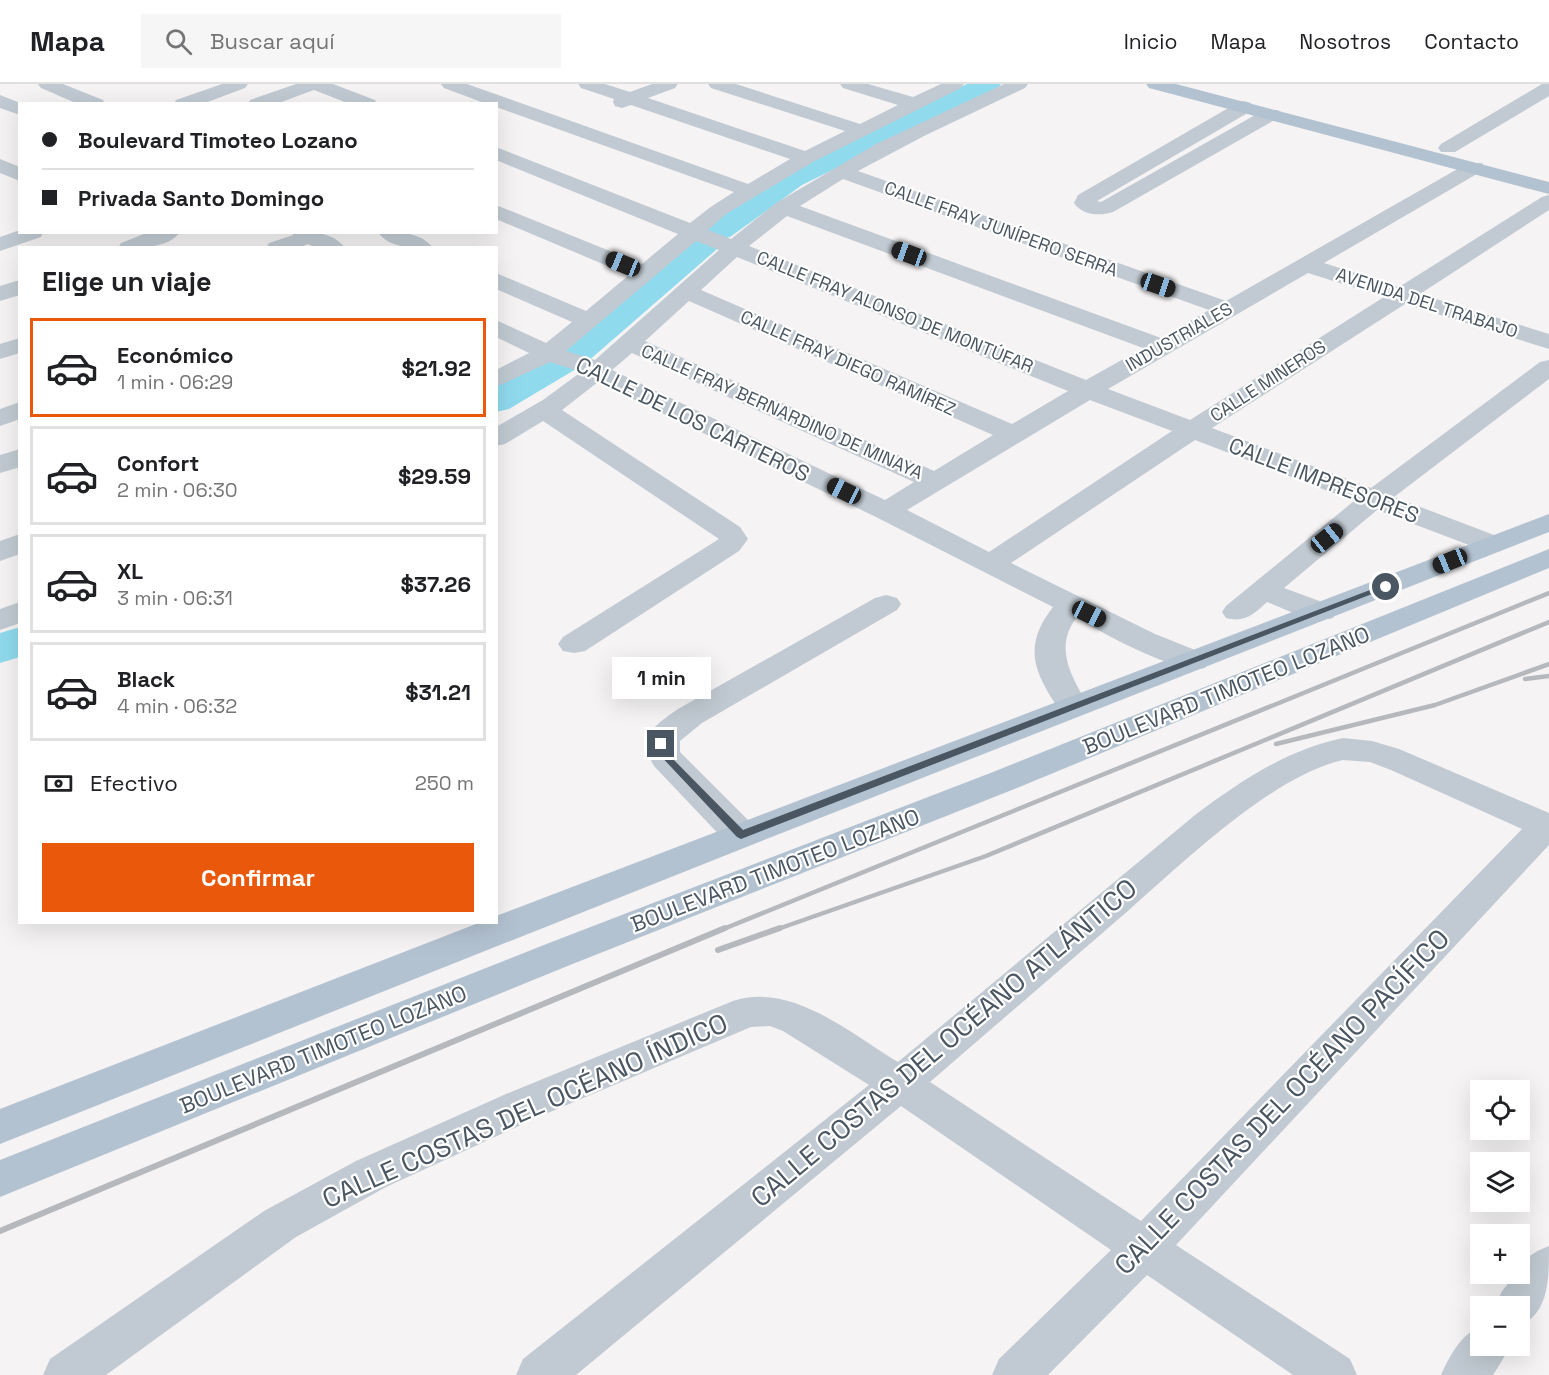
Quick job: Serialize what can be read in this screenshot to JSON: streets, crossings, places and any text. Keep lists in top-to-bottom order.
{
  "streets": {
    "main road": ["BOULEVARD TIMOTEO LOZANO"],
    "street": [
      "CALLE FRAY JUNÍPERO SERRA",
      "AVENIDA DEL TRABAJO",
      "CALLE FRAY ALONSO DE MONTÚFAR",
      "INDUSTRIALES",
      "CALLE FRAY DIEGO RAMÍREZ",
      "CALLE MINEROS",
      "CALLE FRAY BERNARDINO DE MINAYA",
      "CALLE DE LOS CARTEROS",
      "CALLE IMPRESORES",
      "CALLE COSTAS DEL OCÉANO ATLÁNTICO",
      "CALLE COSTAS DEL OCÉANO PACÍFICO",
      "CALLE COSTAS DEL OCÉANO ÍNDICO"
    ]
  },
  "crossings": [
    ["CALLE FRAY JUNÍPERO SERRA", "INDUSTRIALES"],
    ["AVENIDA DEL TRABAJO", "INDUSTRIALES"],
    ["AVENIDA DEL TRABAJO", "CALLE MINEROS"],
    ["CALLE FRAY ALONSO DE MONTÚFAR", "INDUSTRIALES"],
    ["CALLE FRAY ALONSO DE MONTÚFAR", "CALLE IMPRESORES"],
    ["INDUSTRIALES", "CALLE FRAY DIEGO RAMÍREZ"],
    ["INDUSTRIALES", "CALLE FRAY BERNARDINO DE MINAYA"],
    ["INDUSTRIALES", "CALLE DE LOS CARTEROS"],
    ["INDUSTRIALES", "CALLE IMPRESORES"],
    ["CALLE MINEROS", "CALLE DE LOS CARTEROS"],
    ["CALLE MINEROS", "CALLE IMPRESORES"],
    ["CALLE DE LOS CARTEROS", "BOULEVARD TIMOTEO LOZANO"],
    ["CALLE IMPRESORES", "BOULEVARD TIMOTEO LOZANO"],
    ["CALLE COSTAS DEL OCÉANO ATLÁNTICO", "CALLE COSTAS DEL OCÉANO PACÍFICO"],
    ["CALLE COSTAS DEL OCÉANO ATLÁNTICO", "CALLE COSTAS DEL OCÉANO ÍNDICO"]
  ],
  "page": {
    "header": "Mapa",
    "search": "Buscar aquí",
    "nav": [
      "Inicio",
      "Mapa",
      "Nosotros",
      "Contacto"
    ],
    "banner": ["Boulevard Timoteo Lozano", "Privada Santo Domingo"],
    "heading": "Elige un viaje",
    "list": [
      {
        "name": "Económico",
        "note": "1 min · 06:29",
        "value": "$21.92"
      },
      {
        "name": "Confort",
        "note": "2 min · 06:30",
        "value": "$29.59"
      },
      {
        "name": "XL",
        "note": "3 min · 06:31",
        "value": "$37.26"
      },
      {
        "name": "Black",
        "note": "4 min · 06:32",
        "value": "$31.21"
      }
    ],
    "bubble": "1 min",
    "pay": ["Efectivo", "250 m"],
    "buttons": "Confirmar",
    "map_buttons": ["+", "−"]
  }
}
